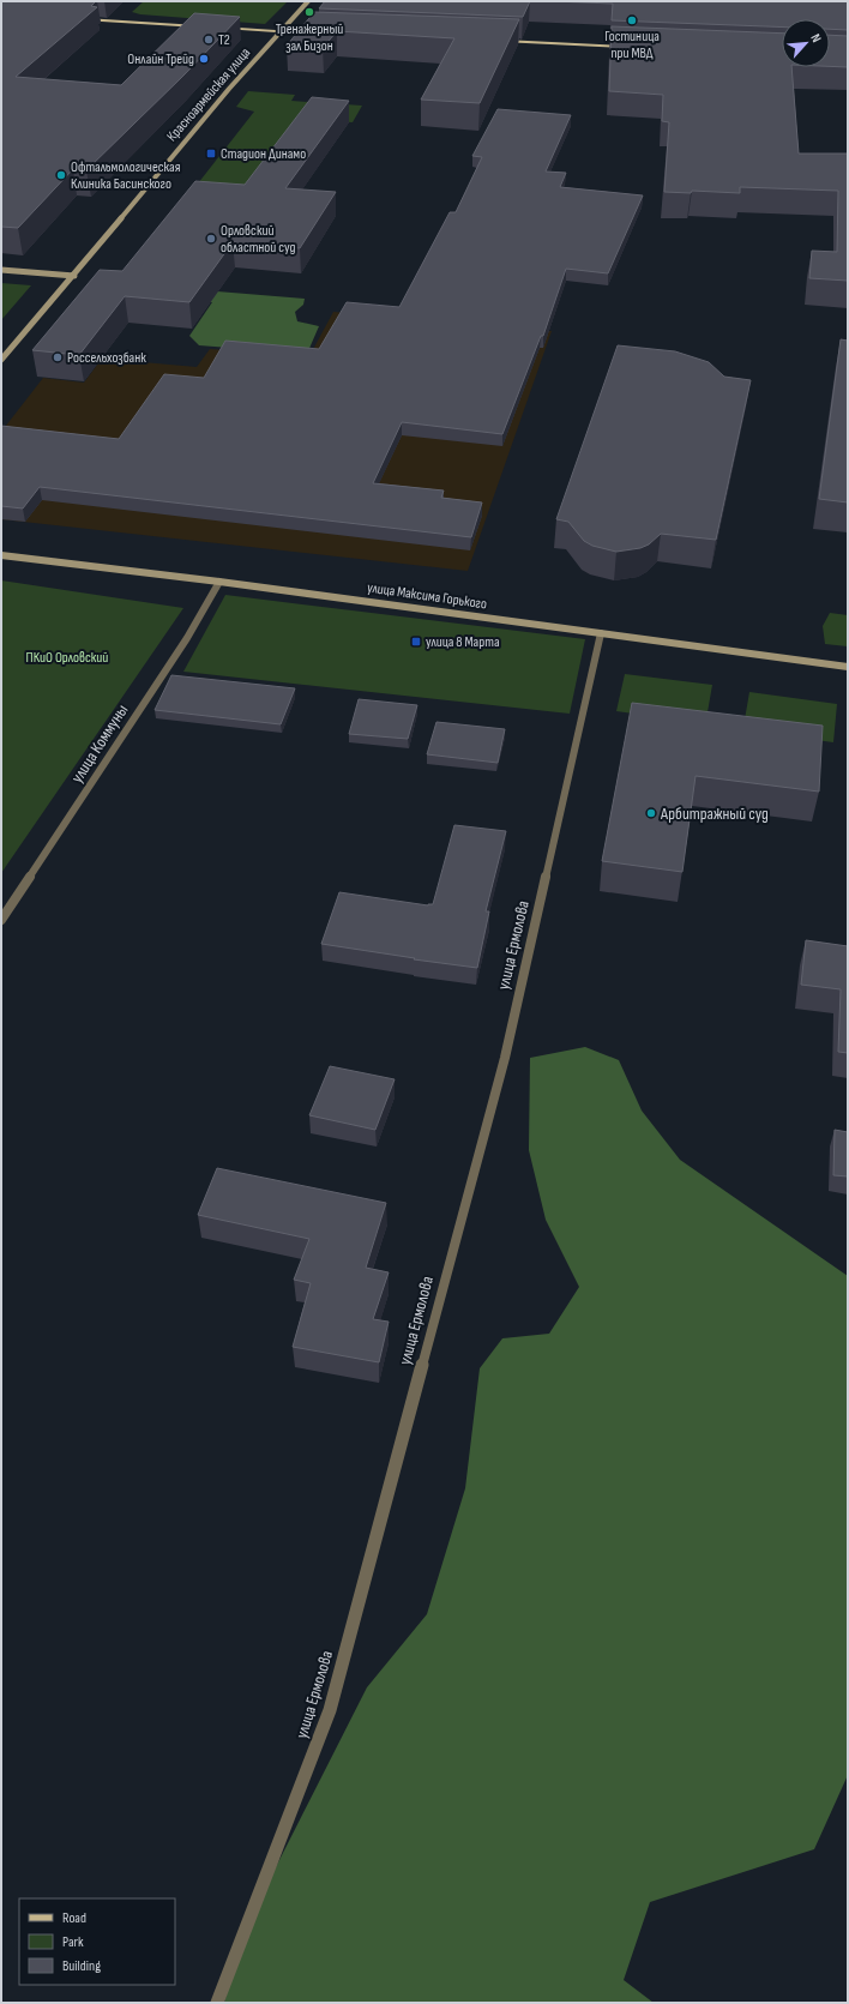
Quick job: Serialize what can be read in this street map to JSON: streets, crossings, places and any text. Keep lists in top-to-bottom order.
{
  "streets": {
    "street": [
      "Красноармейская улица",
      "улица Максима Горького",
      "улица Коммуны",
      "улица Ермолова"
    ]
  },
  "crossings": [
    ["улица Максима Горького", "улица Коммуны"],
    ["улица Максима Горького", "улица Ермолова"]
  ],
  "parks": ["ПКиО Орловский"],
  "places": {
    "other": [
      "Тренажерный зал Бизон",
      "Гостиница при МВД",
      "T2",
      "Онлайн Трейд",
      "Офтальмологическая Клиника Басинского",
      "Орловский областной суд",
      "Россельхозбанк",
      "Арбитражный суд"
    ],
    "transit": ["Стадион Динамо", "улица 8 Марта"]
  },
  "legend": ["Road", "Park", "Building"],
  "north": "top right"
}
